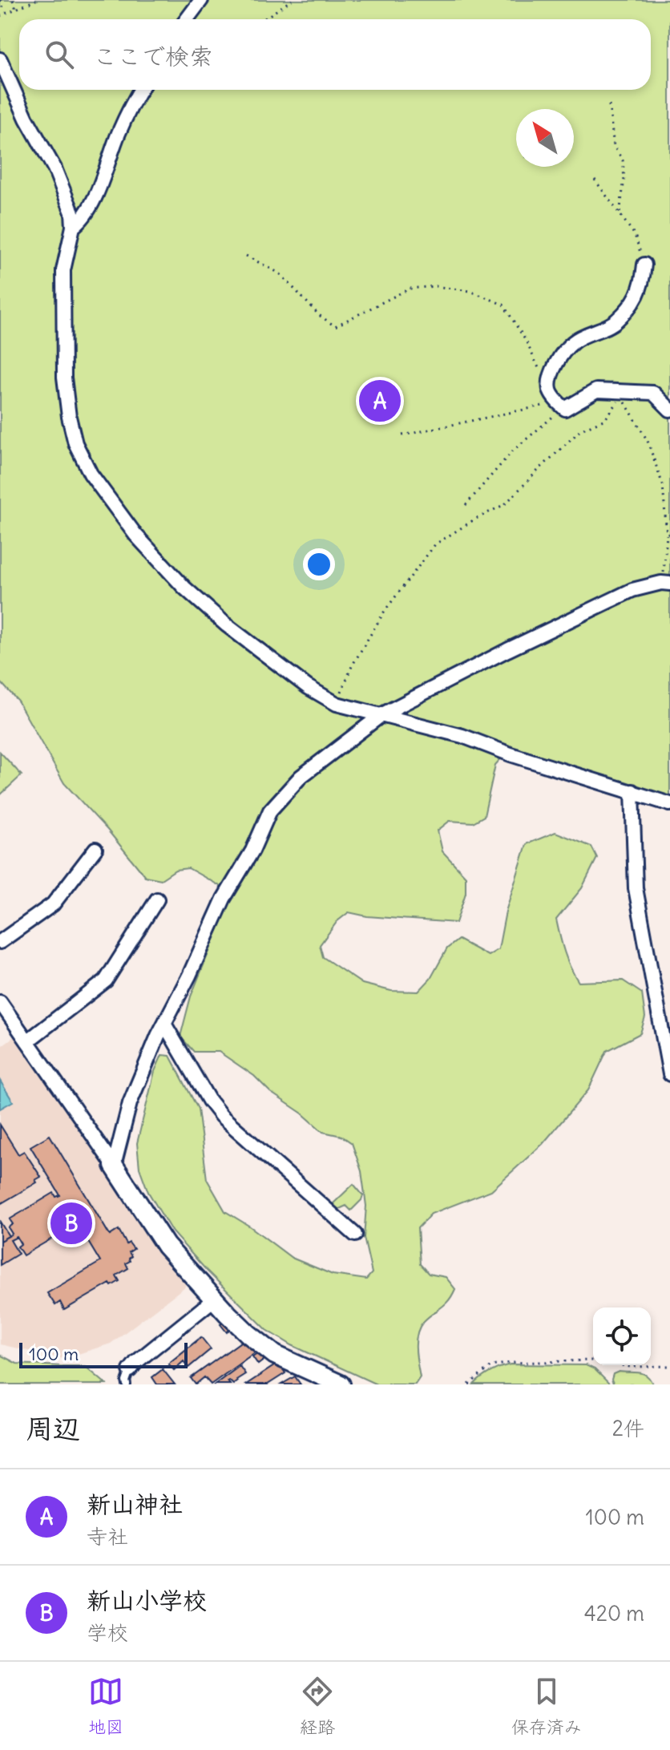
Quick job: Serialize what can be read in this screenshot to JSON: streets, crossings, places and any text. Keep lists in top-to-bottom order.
{
  "scale_bar": "100 m",
  "north": "top left",
  "page": {
    "search": "ここで検索",
    "pins": ["A", "B"],
    "scale": "100 m",
    "heading": ["周辺", "2件"],
    "list": [
      {
        "mark": "A",
        "name": "新山神社",
        "note": "寺社",
        "value": "100 m"
      },
      {
        "mark": "B",
        "name": "新山小学校",
        "note": "学校",
        "value": "420 m"
      }
    ],
    "nav": ["地図", "経路", "保存済み"]
  }
}
